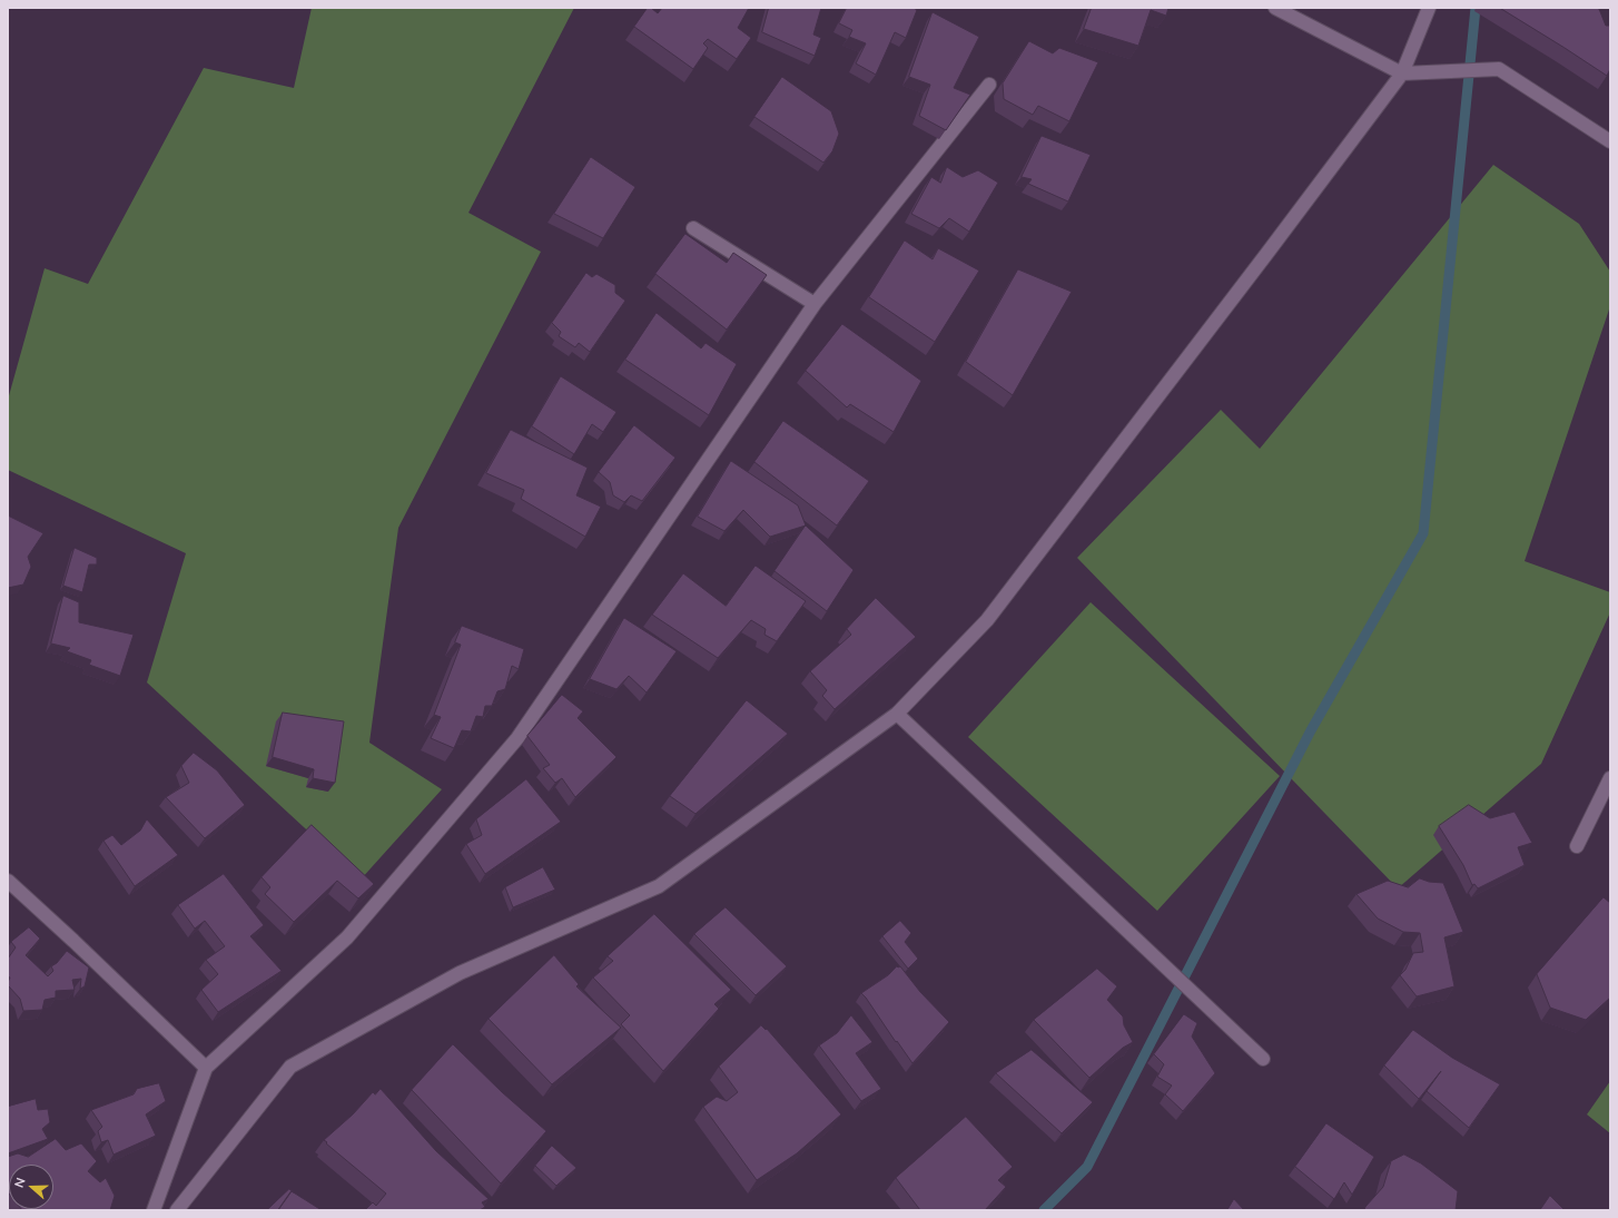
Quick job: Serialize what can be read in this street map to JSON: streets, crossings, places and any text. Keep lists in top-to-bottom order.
{
  "north": "left"
}
